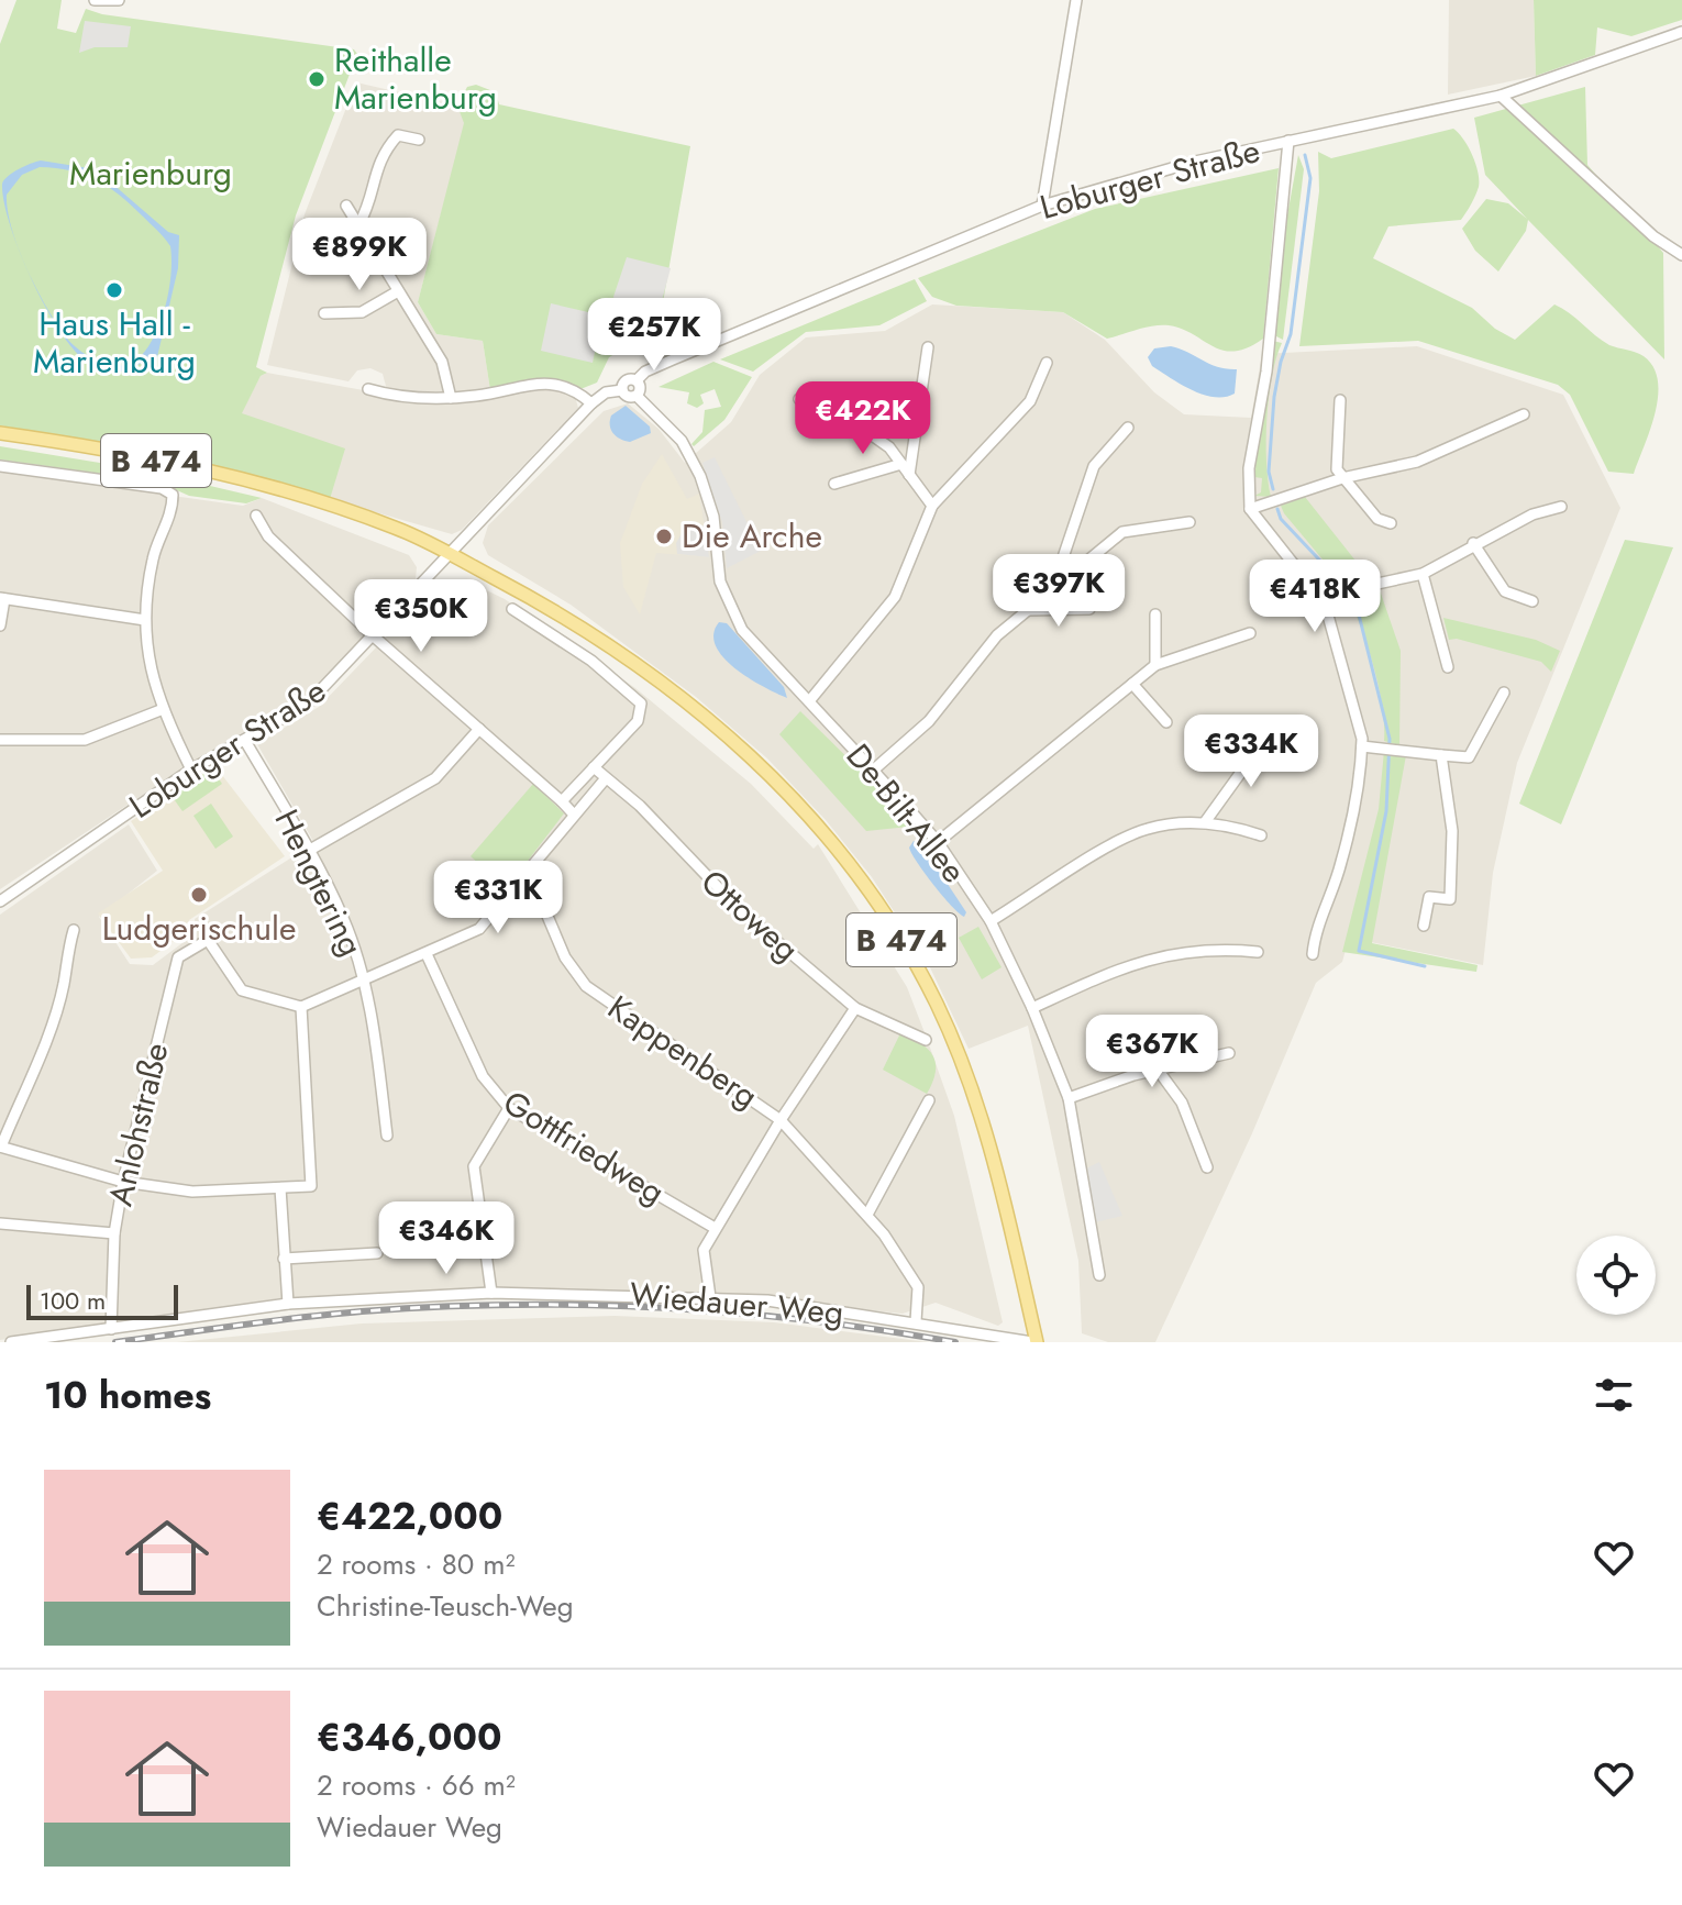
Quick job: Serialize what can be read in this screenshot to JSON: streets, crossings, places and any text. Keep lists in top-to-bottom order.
{
  "streets": {
    "main road": ["B 474"],
    "street": [
      "Loburger Straße",
      "De-Bilt-Allee",
      "Hengtering",
      "Ottoweg",
      "Kappenberg",
      "Anlohstraße",
      "Gottfriedweg",
      "Wiedauer Weg"
    ]
  },
  "crossings": [
    ["Loburger Straße", "B 474"],
    ["Loburger Straße", "De-Bilt-Allee"],
    ["Loburger Straße", "Hengtering"],
    ["B 474", "Wiedauer Weg"],
    ["Kappenberg", "Wiedauer Weg"],
    ["Anlohstraße", "Wiedauer Weg"]
  ],
  "parks": ["Marienburg"],
  "places": [
    "Reithalle Marienburg",
    "Haus Hall - Marienburg",
    "Die Arche",
    "Ludgerischule"
  ],
  "scale_bar": "100 m",
  "page": {
    "price": [
      "€899K",
      "€257K",
      "€422K",
      "€397K",
      "€418K",
      "€350K",
      "€334K",
      "€331K",
      "€367K",
      "€346K"
    ],
    "scale": "100 m",
    "heading": "10 homes",
    "list": [
      {
        "name": "€422,000",
        "note": "2 rooms · 80 m² · Christine-Teusch-Weg"
      },
      {
        "name": "€346,000",
        "note": "2 rooms · 66 m² · Wiedauer Weg"
      }
    ]
  }
}
